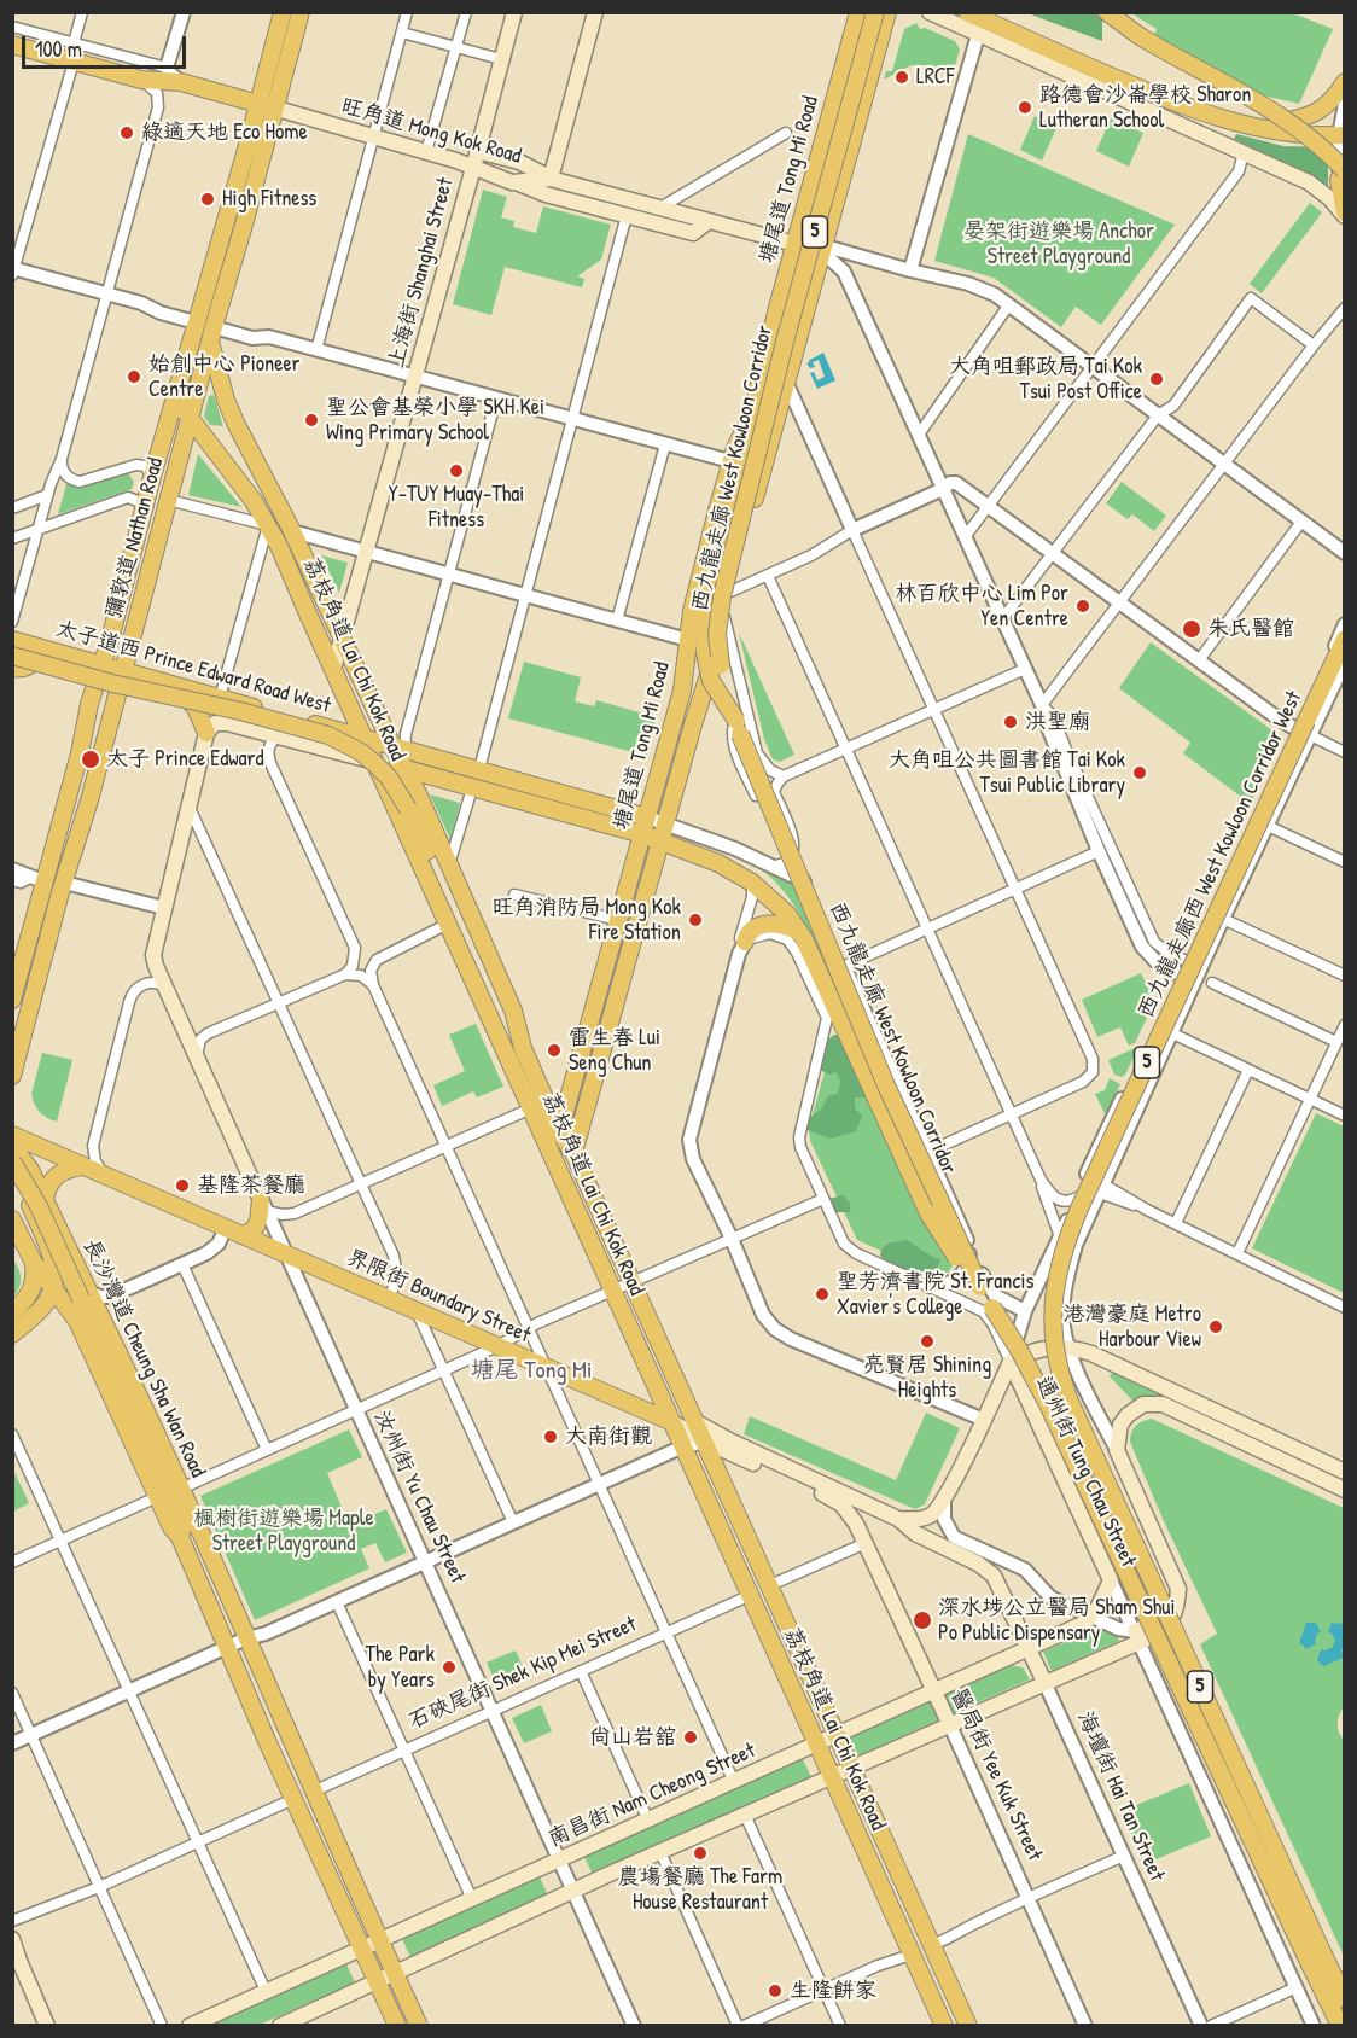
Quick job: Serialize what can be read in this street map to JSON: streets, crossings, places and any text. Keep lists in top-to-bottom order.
{
  "streets": {
    "main road": [
      "旺角道 Mong Kok Road",
      "塘尾道 Tong Mi Road",
      "5",
      "上海街 Shanghai Street",
      "西九龍走廊 West Kowloon Corridor",
      "彌敦道 Nathan Road",
      "荔枝角道 Lai Chi Kok Road",
      "太子道西 Prince Edward Road West",
      "西九龍走廊西 West Kowloon Corridor West",
      "界限街 Boundary Street",
      "長沙灣道 Cheung Sha Wan Road",
      "通州街 Tung Chau Street",
      "汝州街 Yu Chau Street",
      "醫局街 Yee Kuk Street",
      "南昌街 Nam Cheong Street",
      "海壇街 Hai Tan Street"
    ],
    "street": ["石硤尾街 Shek Kip Mei Street"]
  },
  "crossings": [
    ["旺角道 Mong Kok Road", "塘尾道 Tong Mi Road"],
    ["旺角道 Mong Kok Road", "上海街 Shanghai Street"],
    ["旺角道 Mong Kok Road", "彌敦道 Nathan Road"],
    ["塘尾道 Tong Mi Road", "荔枝角道 Lai Chi Kok Road"],
    ["塘尾道 Tong Mi Road", "太子道西 Prince Edward Road West"],
    ["上海街 Shanghai Street", "荔枝角道 Lai Chi Kok Road"],
    ["西九龍走廊 West Kowloon Corridor", "太子道西 Prince Edward Road West"],
    ["彌敦道 Nathan Road", "荔枝角道 Lai Chi Kok Road"],
    ["彌敦道 Nathan Road", "太子道西 Prince Edward Road West"],
    ["荔枝角道 Lai Chi Kok Road", "太子道西 Prince Edward Road West"],
    ["荔枝角道 Lai Chi Kok Road", "界限街 Boundary Street"],
    ["荔枝角道 Lai Chi Kok Road", "石硤尾街 Shek Kip Mei Street"],
    ["荔枝角道 Lai Chi Kok Road", "南昌街 Nam Cheong Street"],
    ["太子道西 Prince Edward Road West", "通州街 Tung Chau Street"],
    ["太子道西 Prince Edward Road West", "汝州街 Yu Chau Street"],
    ["界限街 Boundary Street", "汝州街 Yu Chau Street"],
    ["界限街 Boundary Street", "醫局街 Yee Kuk Street"],
    ["長沙灣道 Cheung Sha Wan Road", "石硤尾街 Shek Kip Mei Street"],
    ["長沙灣道 Cheung Sha Wan Road", "南昌街 Nam Cheong Street"],
    ["通州街 Tung Chau Street", "南昌街 Nam Cheong Street"],
    ["汝州街 Yu Chau Street", "石硤尾街 Shek Kip Mei Street"],
    ["汝州街 Yu Chau Street", "南昌街 Nam Cheong Street"],
    ["醫局街 Yee Kuk Street", "南昌街 Nam Cheong Street"],
    ["南昌街 Nam Cheong Street", "海壇街 Hai Tan Street"]
  ],
  "districts": ["塘尾 Tong Mi"],
  "parks": ["晏架街遊樂場 Anchor Street Playground", "楓樹街遊樂場 Maple Street Playground"],
  "places": [
    "LRCF",
    "路德會沙崙學校 Sharon Lutheran School",
    "綠適天地 Eco Home",
    "High Fitness",
    "始創中心 Pioneer Centre",
    "大角咀郵政局 Tai Kok Tsui Post Office",
    "聖公會基榮小學 SKH Kei Wing Primary School",
    "Y-TUY Muay-Thai Fitness",
    "林百欣中心 Lim Por Yen Centre",
    "朱氏醫館",
    "洪聖廟",
    "太子 Prince Edward",
    "大角咀公共圖書館 Tai Kok Tsui Public Library",
    "旺角消防局 Mong Kok Fire Station",
    "雷生春 Lui Seng Chun",
    "基隆茶餐廳",
    "聖芳濟書院 St. Francis Xavier's College",
    "港灣豪庭 Metro Harbour View",
    "亮賢居 Shining Heights",
    "大南街觀",
    "深水埗公立醫局 Sham Shui Po Public Dispensary",
    "The Park by Years",
    "尚山岩舘",
    "農塲餐廳 The Farm House Restaurant",
    "生隆餅家"
  ],
  "scale_bar": "100 m"
}
